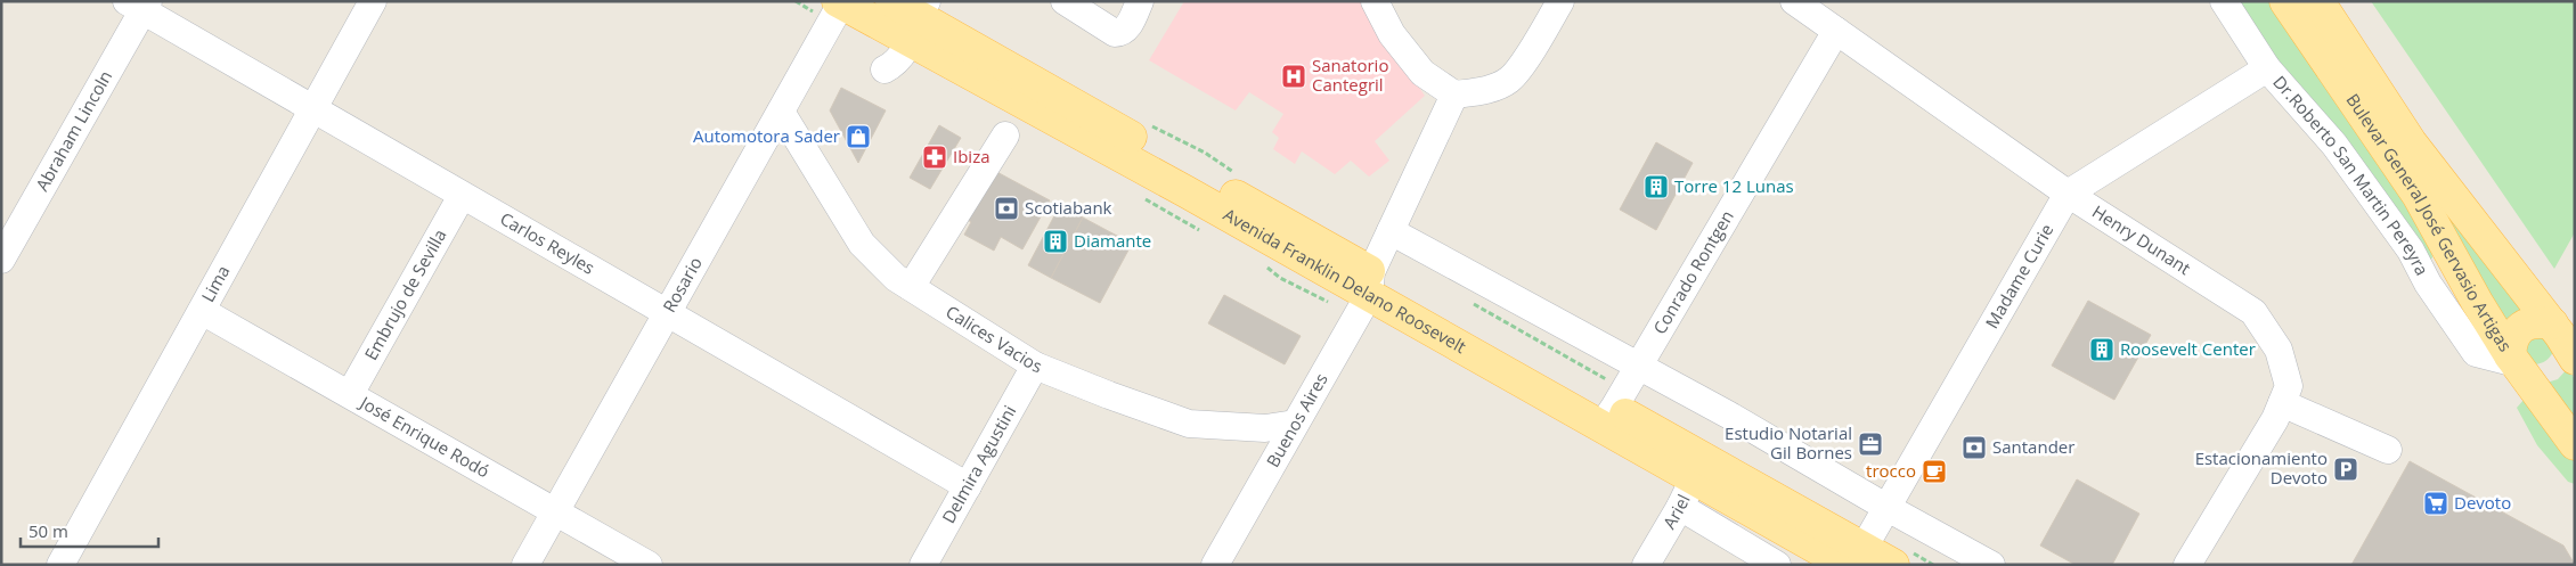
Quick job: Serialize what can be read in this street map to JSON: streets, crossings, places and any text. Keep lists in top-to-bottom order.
{
  "streets": {
    "main road": ["Bulevar General José Gervasio Artigas", "Avenida Franklin Delano Roosevelt"],
    "street": [
      "Abraham Lincoln",
      "Dr.Roberto San Martin Pereyra",
      "Henry Dunant",
      "Carlos Reyles",
      "Conrado Rontgen",
      "Madame Curie",
      "Lima",
      "Rosario",
      "Embrujo de Sevilla",
      "Calices Vacios",
      "Buenos Aires",
      "José Enrique Rodó",
      "Delmira Agustini",
      "Ariel"
    ]
  },
  "crossings": [
    ["Abraham Lincoln", "Carlos Reyles"],
    ["Dr.Roberto San Martin Pereyra", "Bulevar General José Gervasio Artigas"],
    ["Dr.Roberto San Martin Pereyra", "Madame Curie"],
    ["Henry Dunant", "Conrado Rontgen"],
    ["Henry Dunant", "Madame Curie"],
    ["Carlos Reyles", "Lima"],
    ["Carlos Reyles", "Rosario"],
    ["Carlos Reyles", "Embrujo de Sevilla"],
    ["Carlos Reyles", "Delmira Agustini"],
    ["Conrado Rontgen", "Avenida Franklin Delano Roosevelt"],
    ["Madame Curie", "Avenida Franklin Delano Roosevelt"],
    ["Avenida Franklin Delano Roosevelt", "Rosario"],
    ["Avenida Franklin Delano Roosevelt", "Buenos Aires"],
    ["Avenida Franklin Delano Roosevelt", "Ariel"],
    ["Lima", "José Enrique Rodó"],
    ["Rosario", "Calices Vacios"],
    ["Rosario", "José Enrique Rodó"],
    ["Embrujo de Sevilla", "José Enrique Rodó"],
    ["Calices Vacios", "Buenos Aires"],
    ["Calices Vacios", "Delmira Agustini"]
  ],
  "places": {
    "hospital": ["Sanatorio Cantegril"],
    "shop": ["Automotora Sader"],
    "pharmacy": ["Ibiza"],
    "building": ["Torre 12 Lunas", "Diamante", "Roosevelt Center"],
    "bank": ["Scotiabank", "Santander"],
    "office": ["Estudio Notarial Gil Bornes"],
    "parking": ["Estacionamiento Devoto"],
    "cafe": ["trocco"],
    "supermarket": ["Devoto"]
  },
  "scale_bar": "50 m"
}
